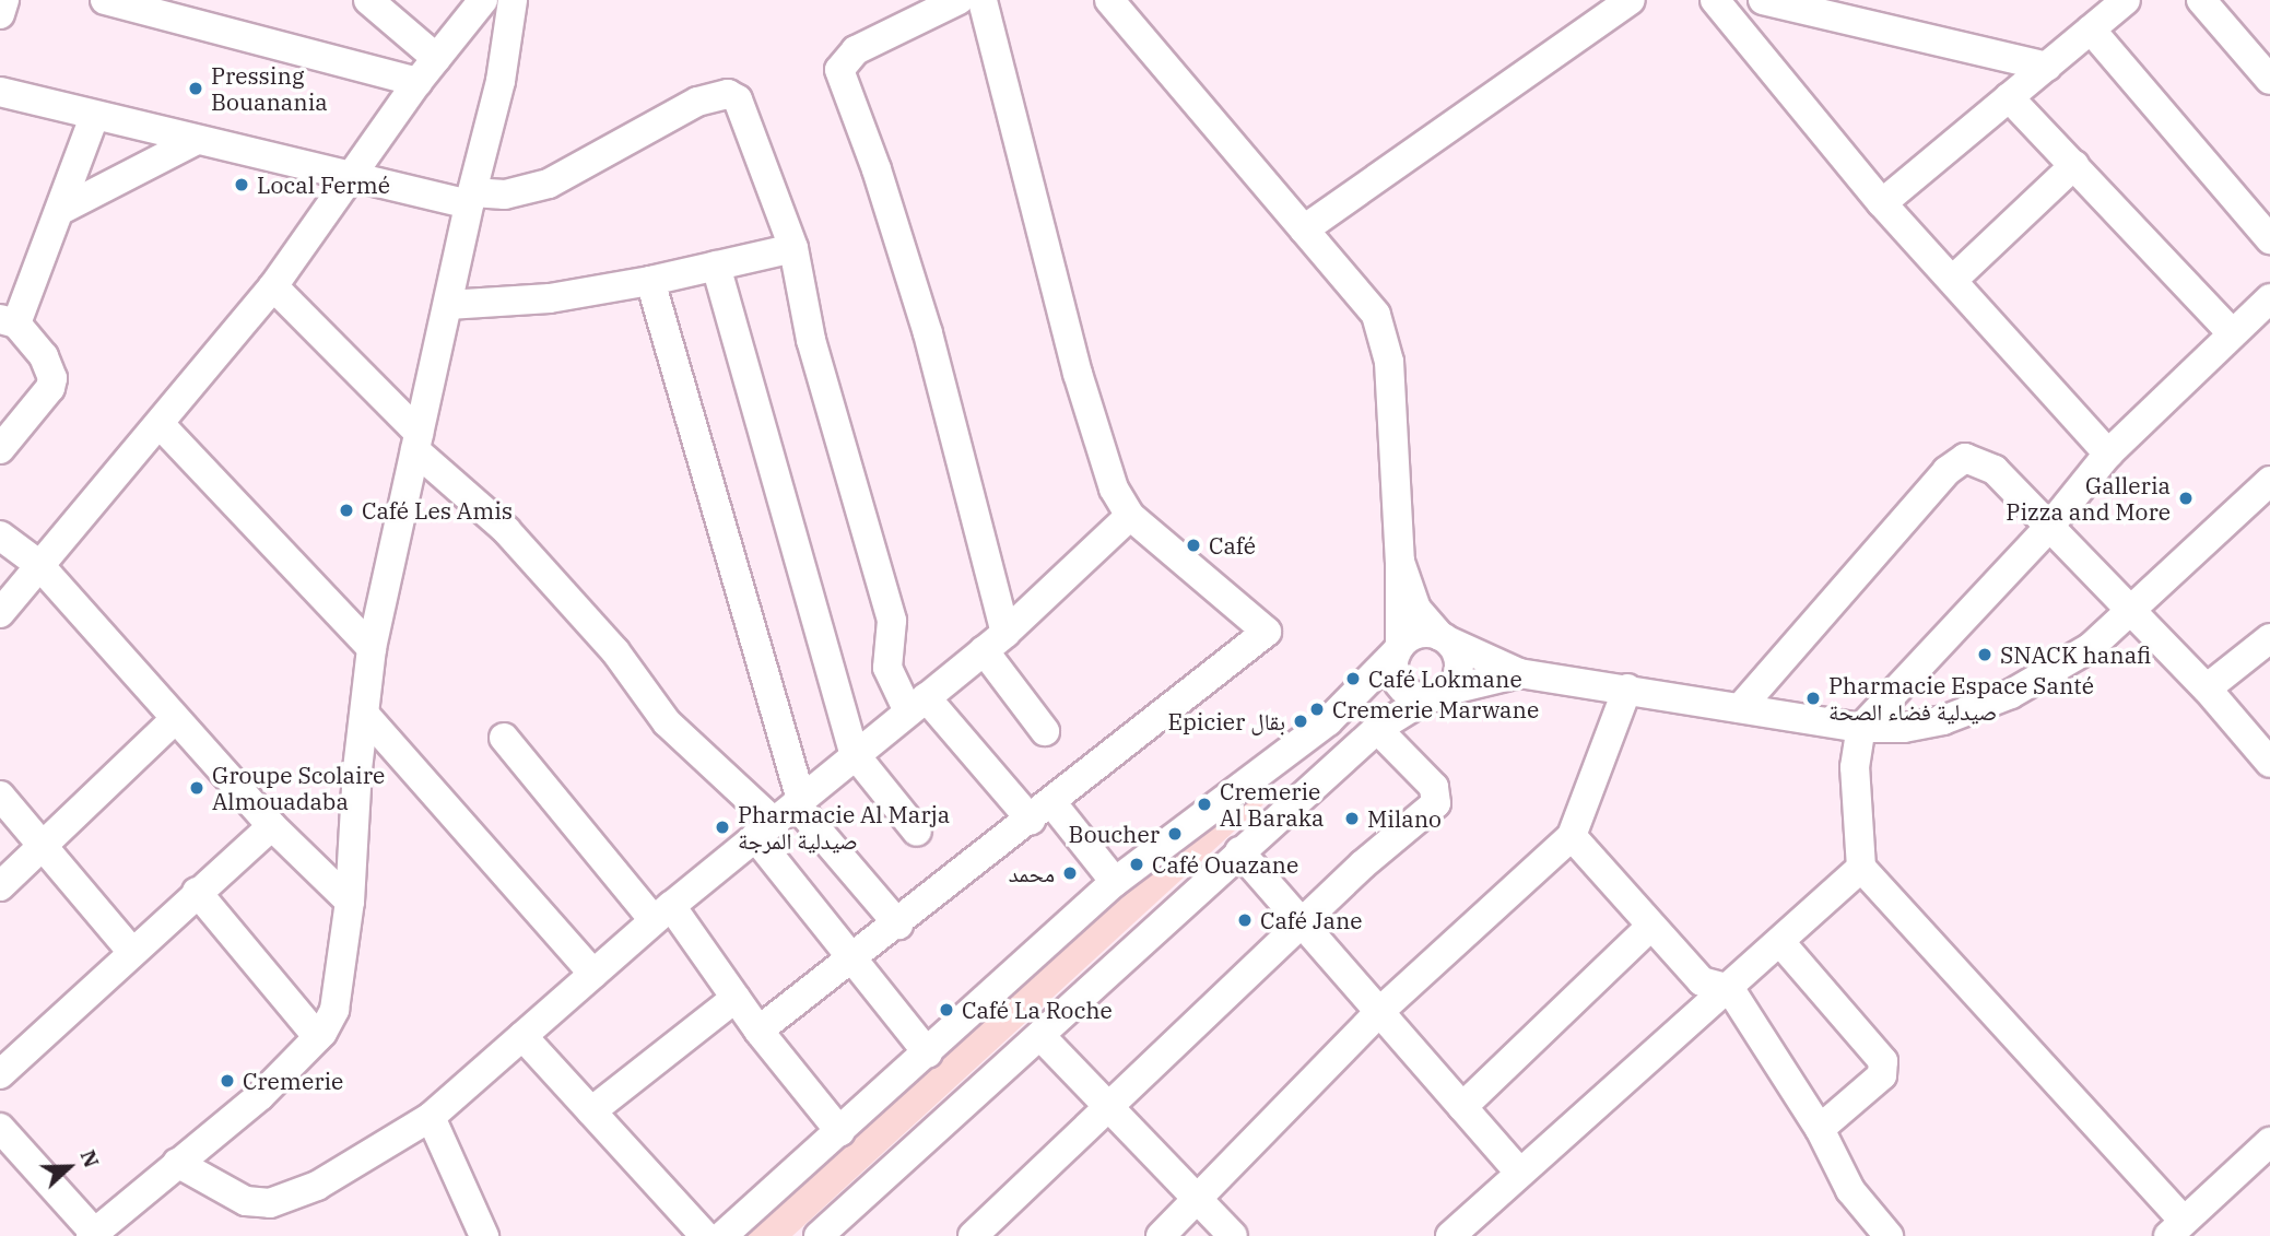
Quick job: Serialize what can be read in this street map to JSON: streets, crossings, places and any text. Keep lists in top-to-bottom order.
{
  "places": [
    "Pressing Bouanania",
    "Local Fermé",
    "Galleria Pizza and More",
    "Café Les Amis",
    "Café",
    "SNACK hanafi",
    "Café Lokmane",
    "Pharmacie Espace Santé صيدلية فضاء الصحة",
    "Cremerie Marwane",
    "Epicier بقال",
    "Groupe Scolaire Almouadaba",
    "Cremerie Al Baraka",
    "Milano",
    "Pharmacie Al Marja صيدلية المرجة",
    "Boucher",
    "Café Ouazane",
    "محمد",
    "Café Jane",
    "Café La Roche",
    "Cremerie"
  ],
  "north": "right"
}
